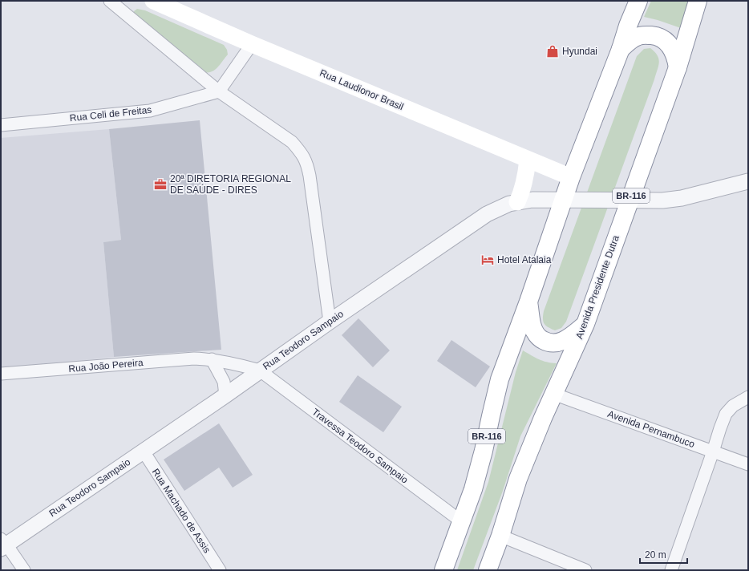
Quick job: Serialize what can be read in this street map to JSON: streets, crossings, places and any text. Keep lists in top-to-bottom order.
{
  "streets": {
    "highway": ["BR-116", "Avenida Presidente Dutra"],
    "main road": ["Rua Laudionor Brasil"],
    "street": [
      "Rua Celi de Freitas",
      "Rua Teodoro Sampaio",
      "Rua João Pereira",
      "Avenida Pernambuco",
      "Travessa Teodoro Sampaio",
      "Rua Machado de Assis"
    ]
  },
  "crossings": [
    ["Rua Laudionor Brasil", "BR-116"],
    ["BR-116", "Rua Teodoro Sampaio"],
    ["BR-116", "Travessa Teodoro Sampaio"],
    ["Avenida Presidente Dutra", "Rua Teodoro Sampaio"],
    ["Avenida Presidente Dutra", "Avenida Pernambuco"],
    ["Rua Teodoro Sampaio", "Rua João Pereira"],
    ["Rua Teodoro Sampaio", "Travessa Teodoro Sampaio"],
    ["Rua Teodoro Sampaio", "Rua Machado de Assis"],
    ["Rua João Pereira", "Travessa Teodoro Sampaio"]
  ],
  "places": {
    "shop": ["Hyundai"],
    "office": ["20ª DIRETORIA REGIONAL DE SAÚDE - DIRES"],
    "hotel": ["Hotel Atalaia"]
  },
  "scale_bar": "20 m"
}
